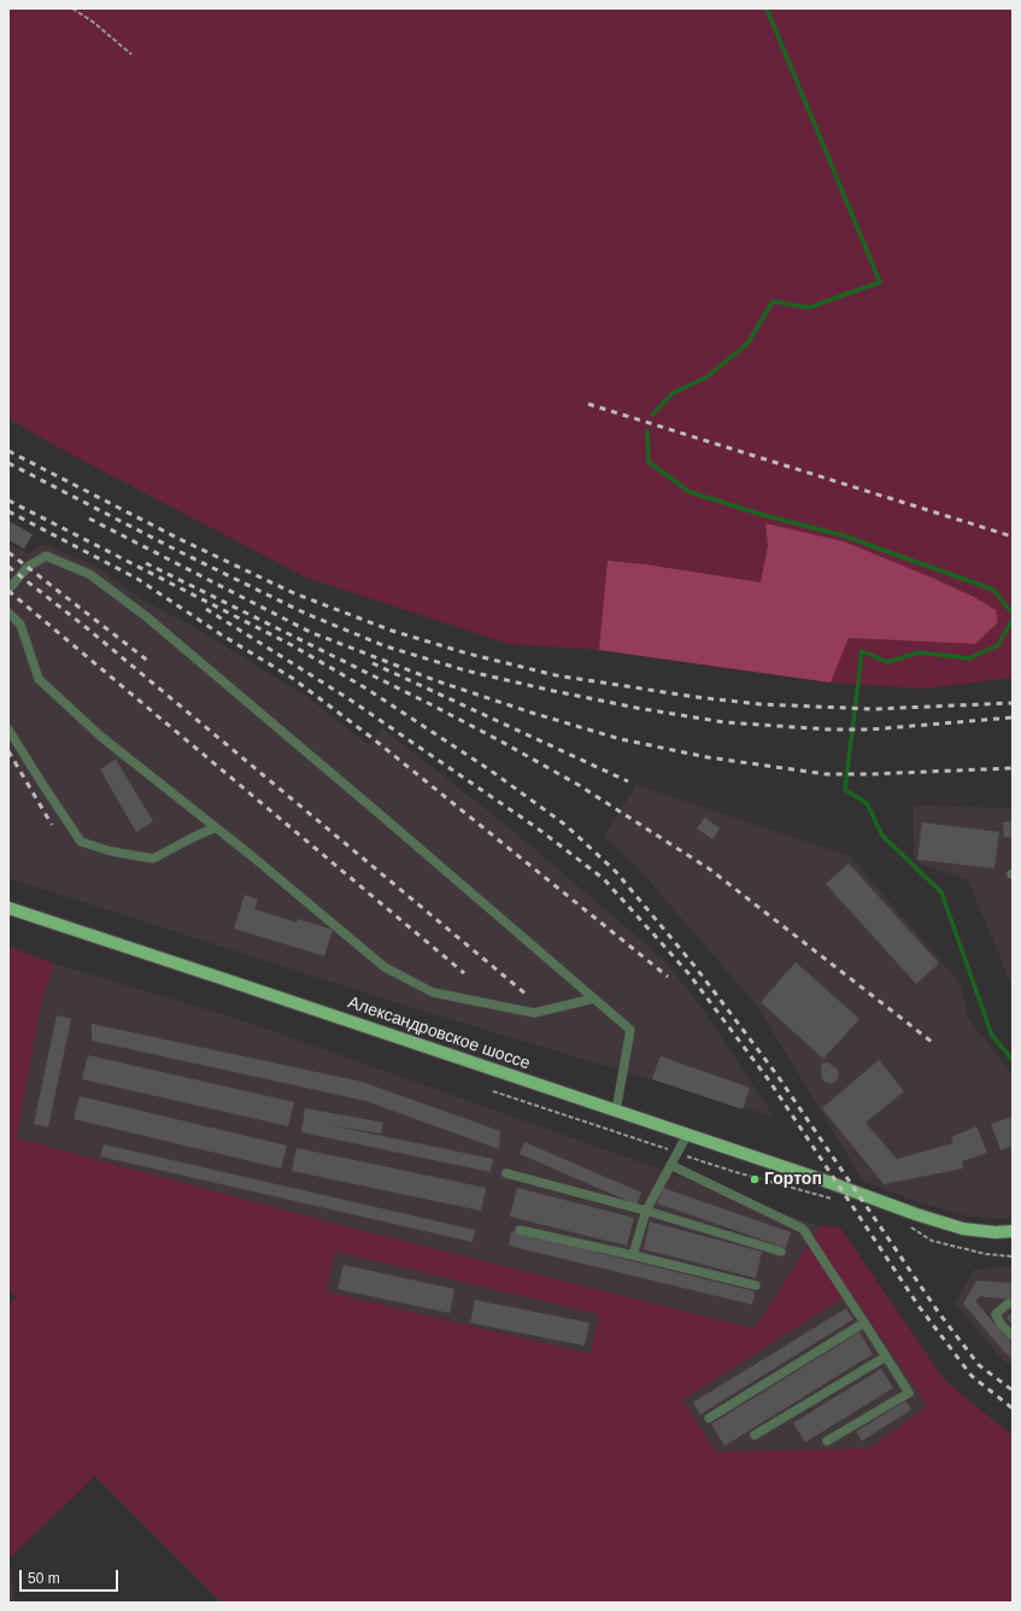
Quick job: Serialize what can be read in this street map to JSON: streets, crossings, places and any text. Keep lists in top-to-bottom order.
{
  "streets": {
    "main road": ["Александровское шоссе"]
  },
  "places": ["Гортоп"],
  "scale_bar": "50 m"
}
